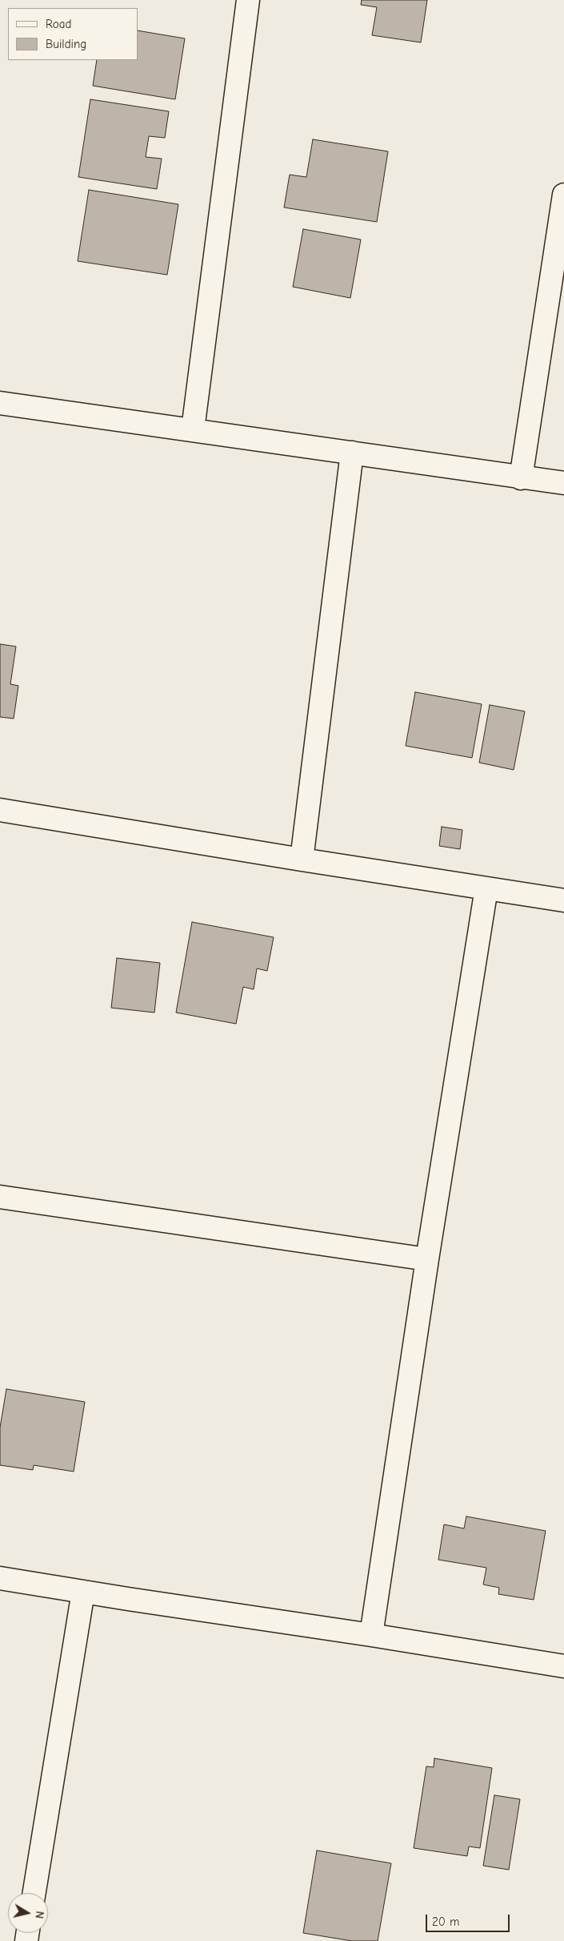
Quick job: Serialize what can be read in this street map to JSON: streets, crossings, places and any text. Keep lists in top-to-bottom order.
{
  "legend": ["Road", "Building"],
  "scale_bar": "20 m",
  "north": "right"
}
